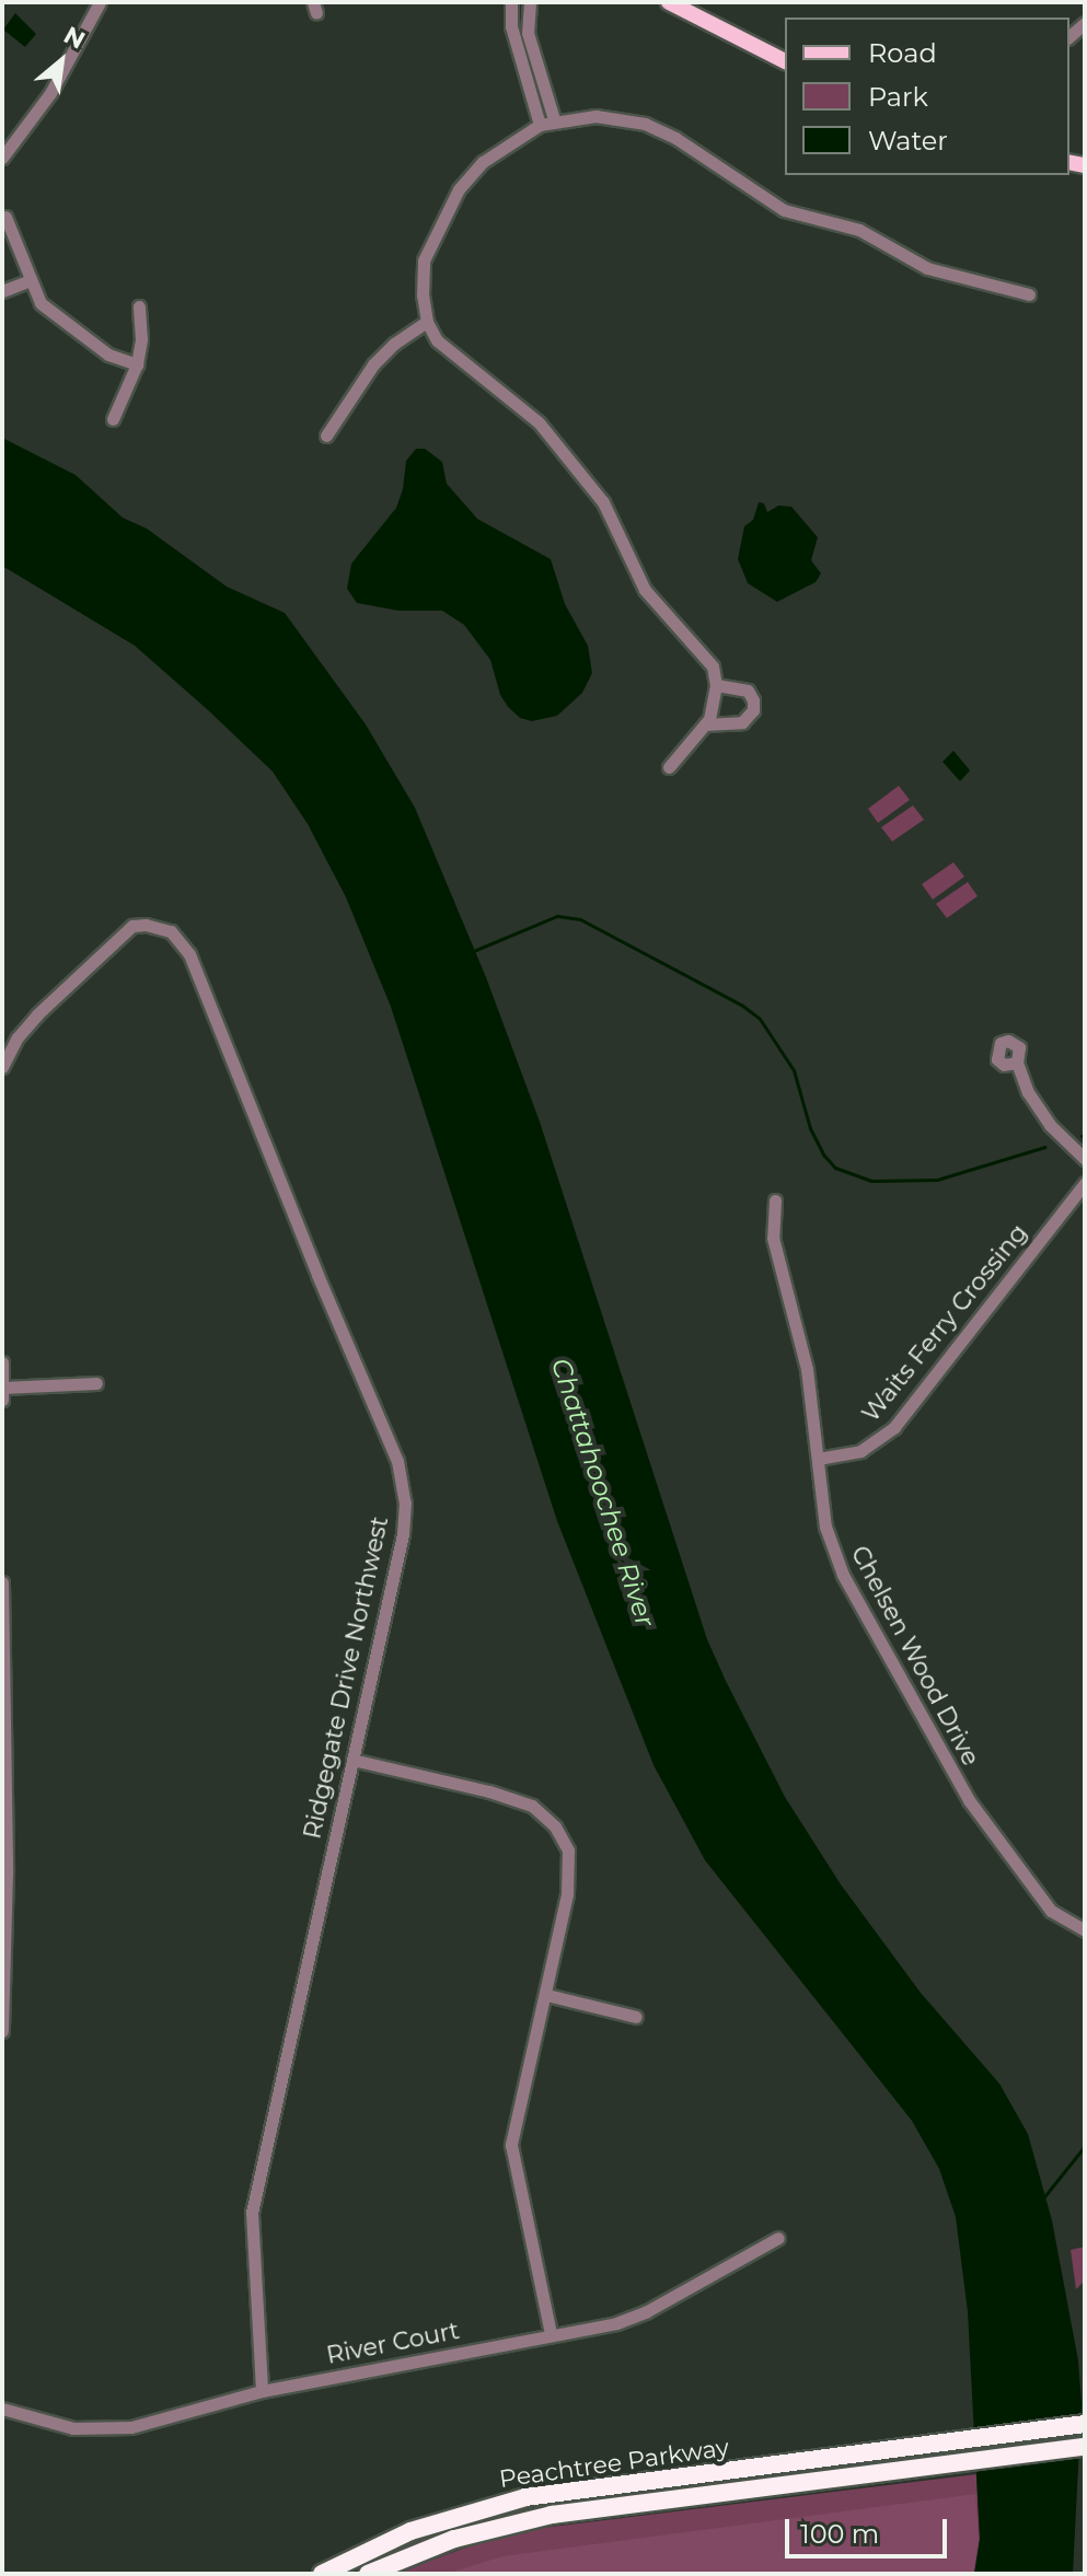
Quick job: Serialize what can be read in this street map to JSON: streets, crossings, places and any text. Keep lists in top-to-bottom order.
{
  "streets": {
    "highway": ["Peachtree Parkway"],
    "street": [
      "Waits Ferry Crossing",
      "Chelsen Wood Drive",
      "Ridgegate Drive Northwest",
      "River Court"
    ]
  },
  "crossings": [
    ["Waits Ferry Crossing", "Chelsen Wood Drive"],
    ["Ridgegate Drive Northwest", "River Court"]
  ],
  "water": ["Chattahoochee River"],
  "legend": ["Road", "Park", "Water"],
  "scale_bar": "100 m",
  "north": "top right"
}
